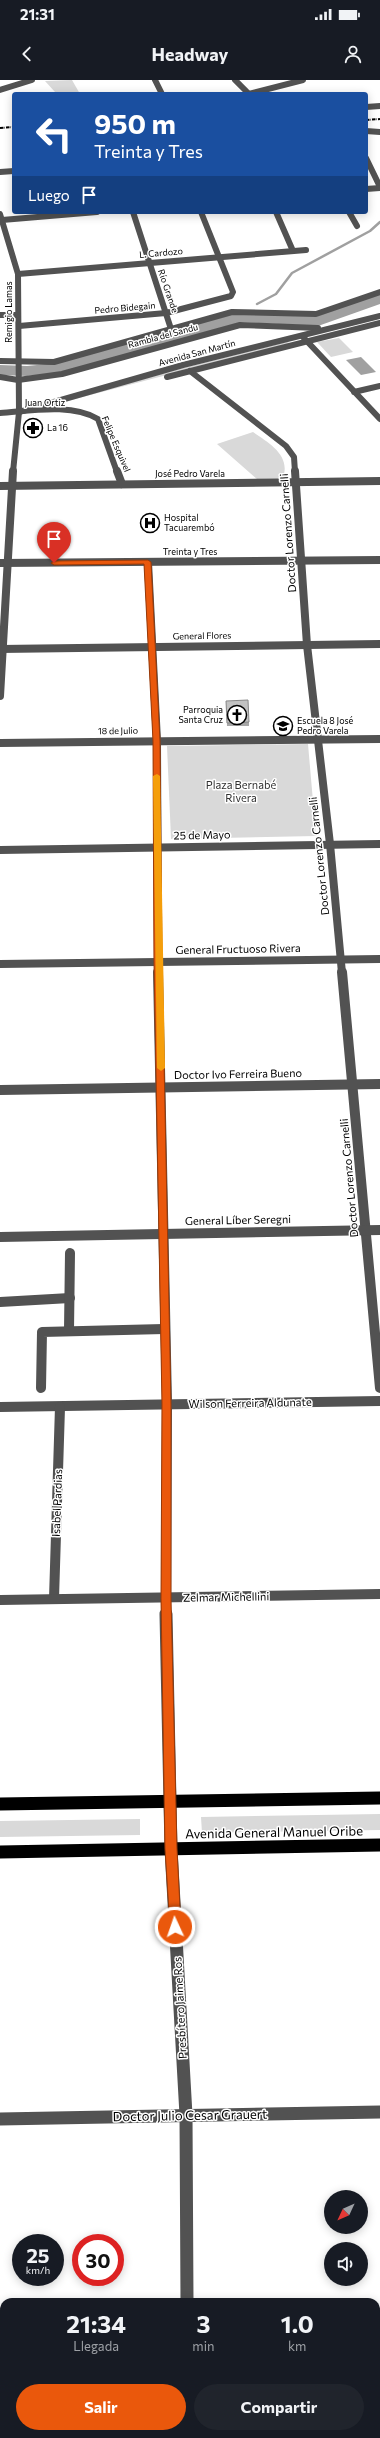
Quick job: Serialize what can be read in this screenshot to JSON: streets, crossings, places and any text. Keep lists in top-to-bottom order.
{
  "streets": {
    "main road": ["Avenida General Manuel Oribe"],
    "street": [
      "L. Cardozo",
      "Río Grande",
      "Pedro Bidegain",
      "Remigio Lamas",
      "Rambla del Sandu",
      "Avenida San Martín",
      "Juan Ortiz",
      "Felipe Esquivel",
      "José Pedro Varela",
      "Doctor Lorenzo Carnelli",
      "Treinta y Tres",
      "General Flores",
      "18 de Julio",
      "25 de Mayo",
      "General Fructuoso Rivera",
      "Doctor Ivo Ferreira Bueno",
      "General Líber Seregni",
      "Wilson Ferreira Aldunate",
      "Isabel Pardias",
      "Zelmar Michellini",
      "Presbítero Jaime Ros",
      "Doctor Julio Cesar Grauert"
    ]
  },
  "crossings": [
    ["L. Cardozo", "Río Grande"],
    ["L. Cardozo", "Pedro Bidegain"],
    ["L. Cardozo", "Remigio Lamas"],
    ["Río Grande", "Pedro Bidegain"],
    ["Pedro Bidegain", "Remigio Lamas"],
    ["Remigio Lamas", "Rambla del Sandu"],
    ["Remigio Lamas", "Avenida San Martín"],
    ["Remigio Lamas", "Juan Ortiz"],
    ["Remigio Lamas", "José Pedro Varela"],
    ["Remigio Lamas", "Treinta y Tres"],
    ["Remigio Lamas", "General Flores"],
    ["Rambla del Sandu", "Avenida San Martín"],
    ["Avenida San Martín", "Juan Ortiz"],
    ["Avenida San Martín", "Doctor Lorenzo Carnelli"],
    ["Juan Ortiz", "Felipe Esquivel"],
    ["Felipe Esquivel", "José Pedro Varela"],
    ["José Pedro Varela", "Doctor Lorenzo Carnelli"],
    ["Doctor Lorenzo Carnelli", "Treinta y Tres"],
    ["Doctor Lorenzo Carnelli", "General Flores"],
    ["Doctor Lorenzo Carnelli", "18 de Julio"],
    ["Doctor Lorenzo Carnelli", "25 de Mayo"],
    ["Doctor Lorenzo Carnelli", "General Fructuoso Rivera"],
    ["Doctor Lorenzo Carnelli", "Doctor Ivo Ferreira Bueno"],
    ["Doctor Lorenzo Carnelli", "General Líber Seregni"],
    ["Treinta y Tres", "Presbítero Jaime Ros"],
    ["General Flores", "Presbítero Jaime Ros"],
    ["18 de Julio", "Presbítero Jaime Ros"],
    ["25 de Mayo", "Presbítero Jaime Ros"],
    ["General Fructuoso Rivera", "Presbítero Jaime Ros"],
    ["Doctor Ivo Ferreira Bueno", "Presbítero Jaime Ros"],
    ["General Líber Seregni", "Presbítero Jaime Ros"],
    ["Wilson Ferreira Aldunate", "Isabel Pardias"],
    ["Wilson Ferreira Aldunate", "Presbítero Jaime Ros"],
    ["Isabel Pardias", "Zelmar Michellini"],
    ["Zelmar Michellini", "Presbítero Jaime Ros"],
    ["Avenida General Manuel Oribe", "Presbítero Jaime Ros"],
    ["Presbítero Jaime Ros", "Doctor Julio Cesar Grauert"]
  ],
  "parks": ["Plaza Bernabé Rivera"],
  "places": {
    "pharmacy": ["La 16"],
    "hospital": ["Hospital Tacuarembó"],
    "church": ["Parroquia Santa Cruz"],
    "school or university": ["Escuela 8 José Pedro Varela"]
  },
  "north": "bottom left",
  "page": {
    "status": "21:31",
    "header": "Headway",
    "turn": ["950 m", "Treinta y Tres"],
    "then": "Luego",
    "speed": "25 km/h",
    "limit": "30",
    "eta": [
      "21:34",
      "Llegada",
      "3",
      "min",
      "1.0",
      "km"
    ],
    "buttons": ["Salir", "Compartir"]
  }
}
